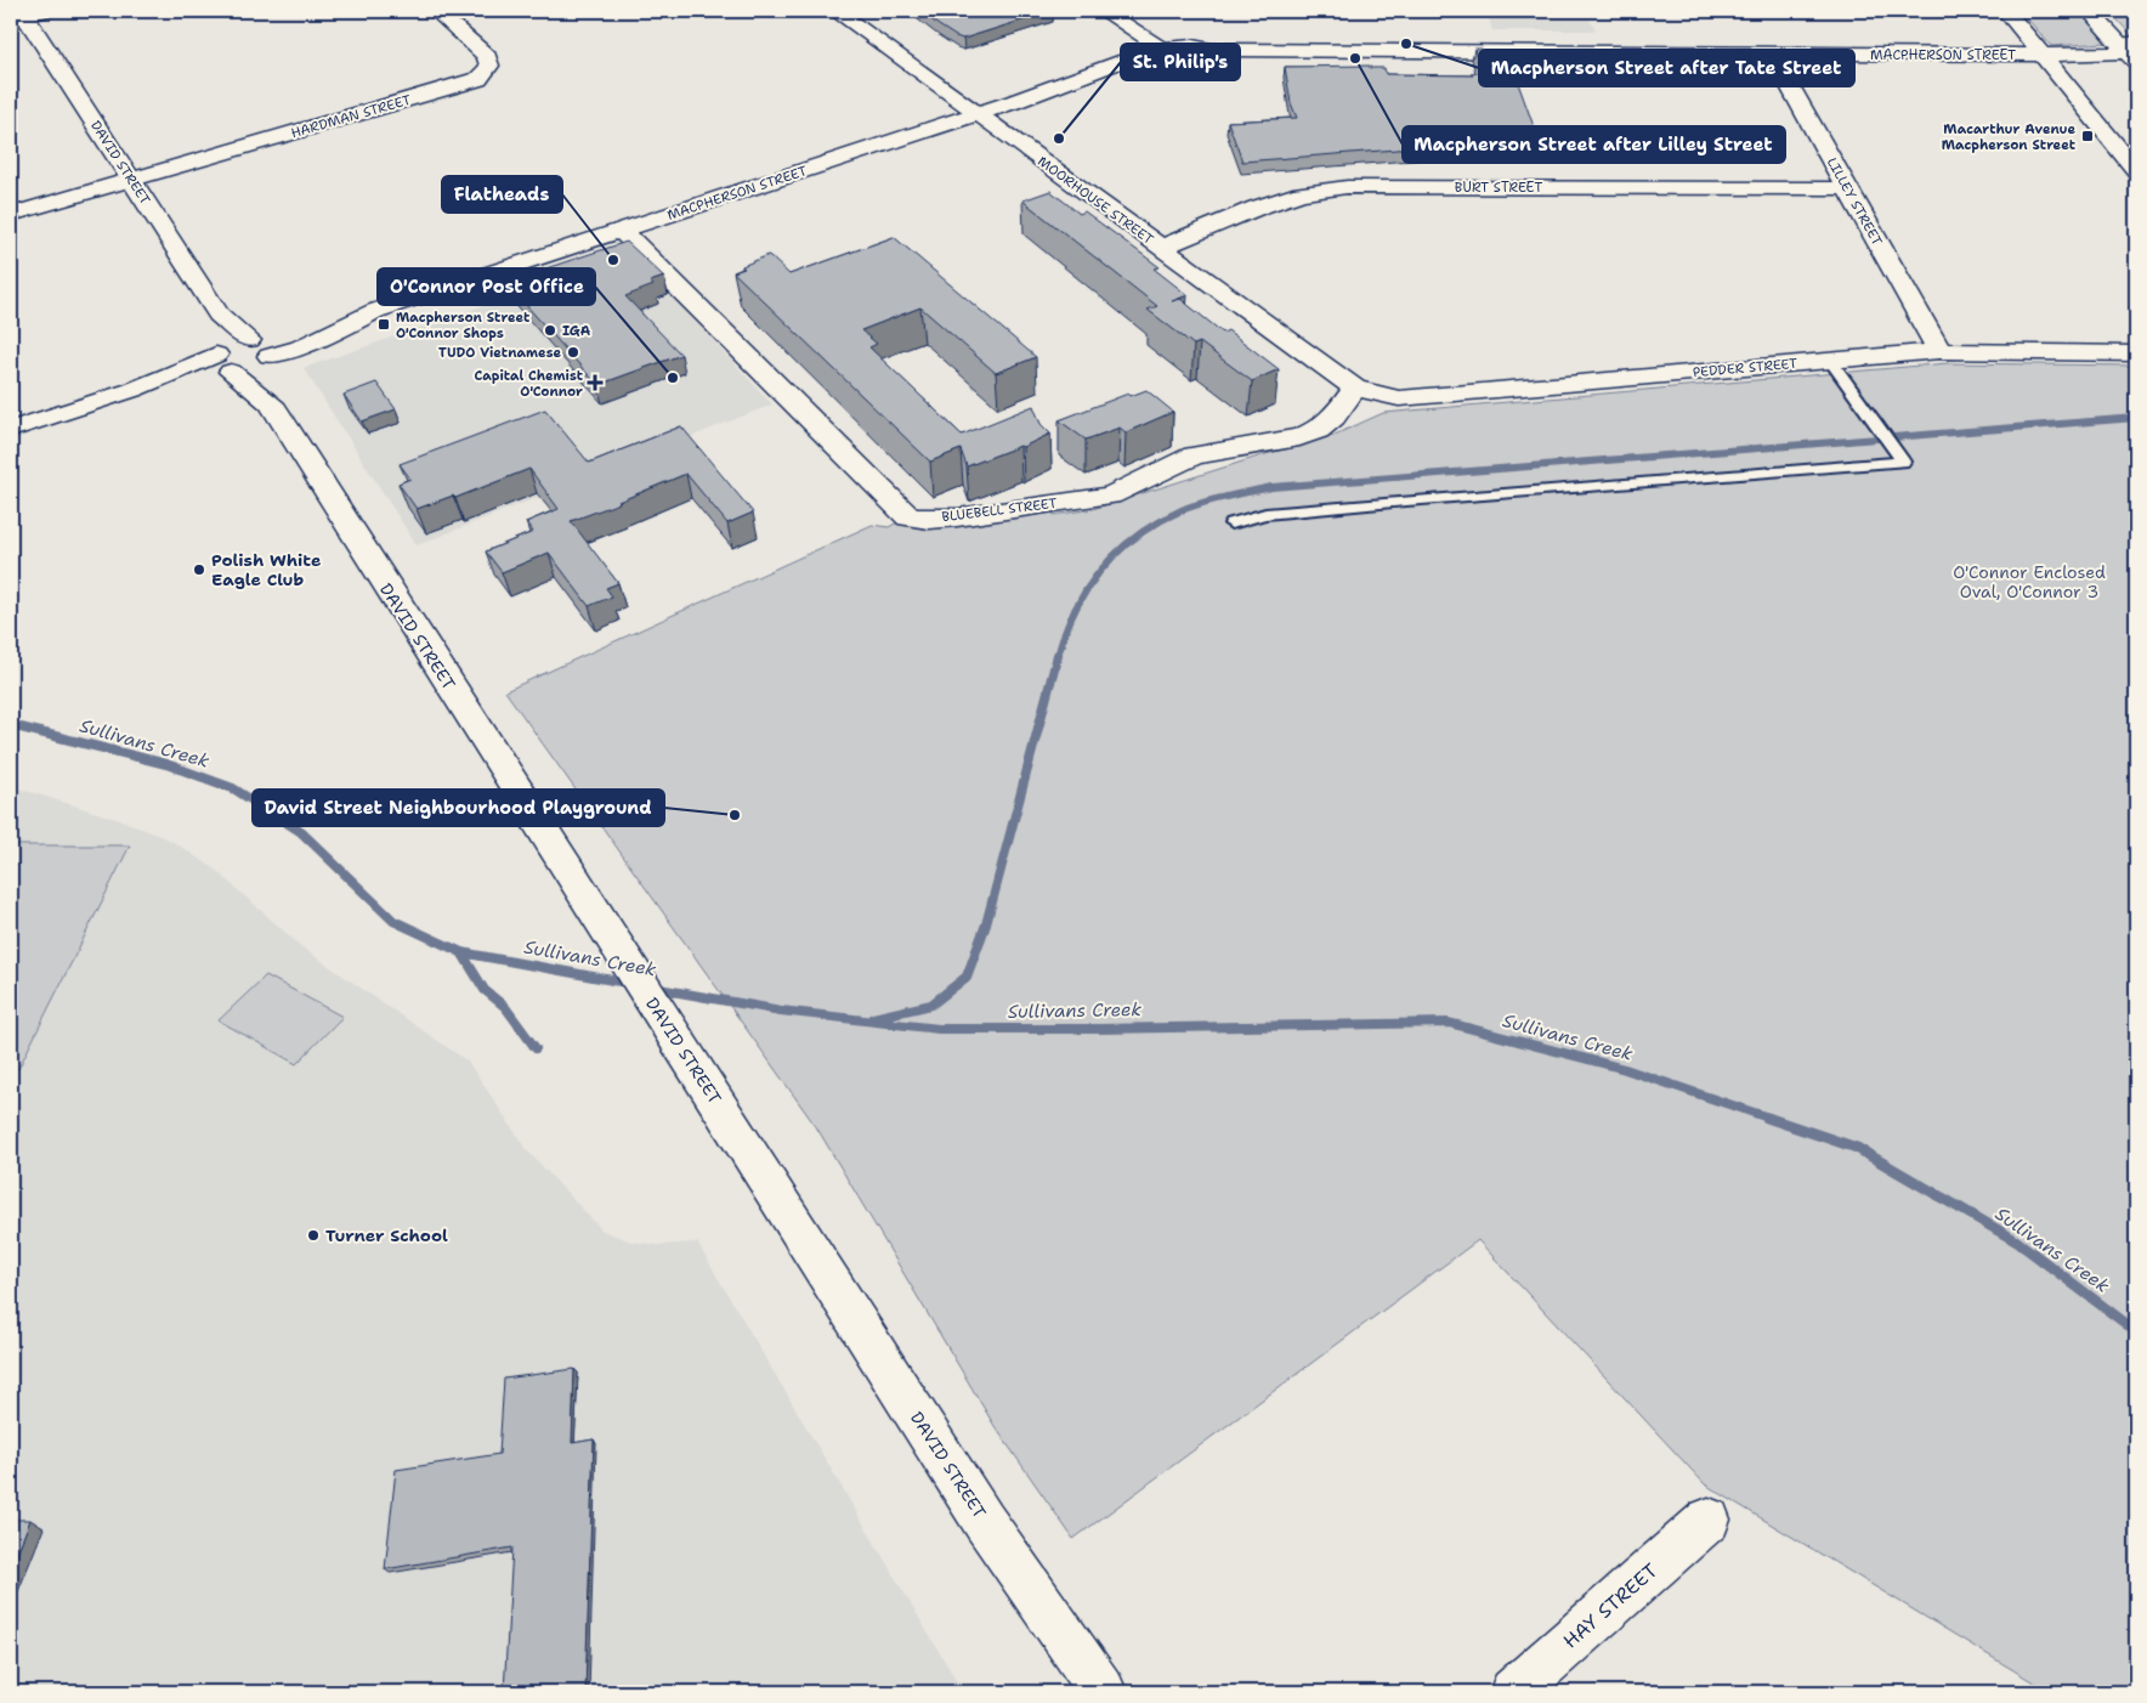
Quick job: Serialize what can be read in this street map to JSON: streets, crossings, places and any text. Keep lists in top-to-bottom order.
{
  "streets": {
    "street": [
      "MACPHERSON STREET",
      "HARDMAN STREET",
      "DAVID STREET",
      "BURT STREET",
      "MOORHOUSE STREET",
      "LILLEY STREET",
      "PEDDER STREET",
      "BLUEBELL STREET",
      "HAY STREET"
    ]
  },
  "crossings": [
    ["MACPHERSON STREET", "DAVID STREET"],
    ["MACPHERSON STREET", "MOORHOUSE STREET"],
    ["MACPHERSON STREET", "LILLEY STREET"],
    ["MACPHERSON STREET", "BLUEBELL STREET"],
    ["HARDMAN STREET", "DAVID STREET"],
    ["BURT STREET", "MOORHOUSE STREET"],
    ["BURT STREET", "LILLEY STREET"],
    ["MOORHOUSE STREET", "PEDDER STREET"],
    ["MOORHOUSE STREET", "BLUEBELL STREET"],
    ["LILLEY STREET", "PEDDER STREET"],
    ["PEDDER STREET", "BLUEBELL STREET"]
  ],
  "water": ["Sullivans Creek"],
  "parks": ["O'Connor Enclosed Oval, O'Connor 3"],
  "places": {
    "other": [
      "Macpherson Street after Tate Street",
      "Macpherson Street after Lilley Street",
      "St. Philip's",
      "Flatheads",
      "IGA",
      "TUDO Vietnamese",
      "O'Connor Post Office",
      "Polish White Eagle Club",
      "David Street Neighbourhood Playground",
      "Turner School"
    ],
    "transit": ["Macarthur Avenue Macpherson Street", "Macpherson Street O'Connor Shops"],
    "health": ["Capital Chemist O'Connor"]
  }
}
